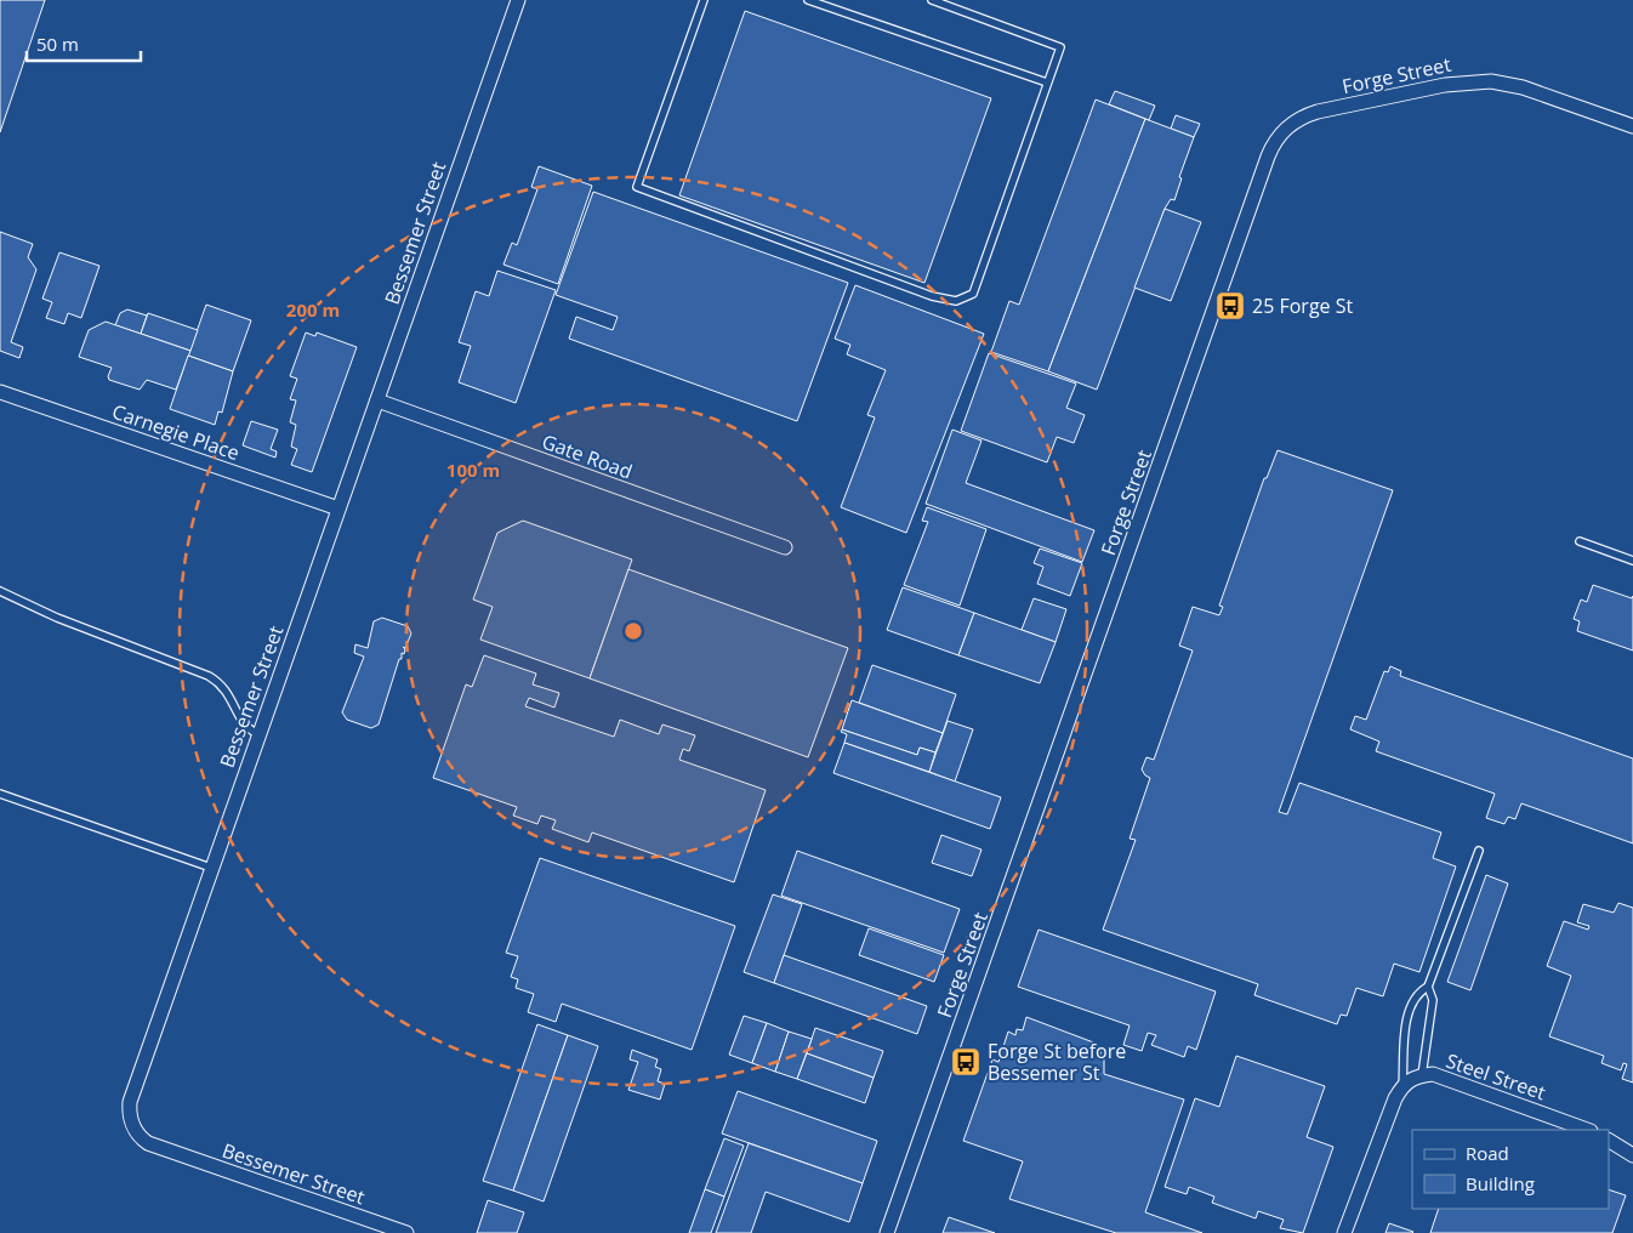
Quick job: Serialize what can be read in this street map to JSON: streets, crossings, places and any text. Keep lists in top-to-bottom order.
{
  "streets": {
    "street": [
      "Forge Street",
      "Bessemer Street",
      "Carnegie Place",
      "Gate Road",
      "Steel Street"
    ]
  },
  "crossings": [
    ["Bessemer Street", "Carnegie Place"],
    ["Bessemer Street", "Gate Road"]
  ],
  "places": {
    "bus stop": ["25 Forge St", "Forge St before Bessemer St"]
  },
  "legend": ["Road", "Building"],
  "scale_bar": "50 m",
  "rings": ["200 m", "100 m"]
}
